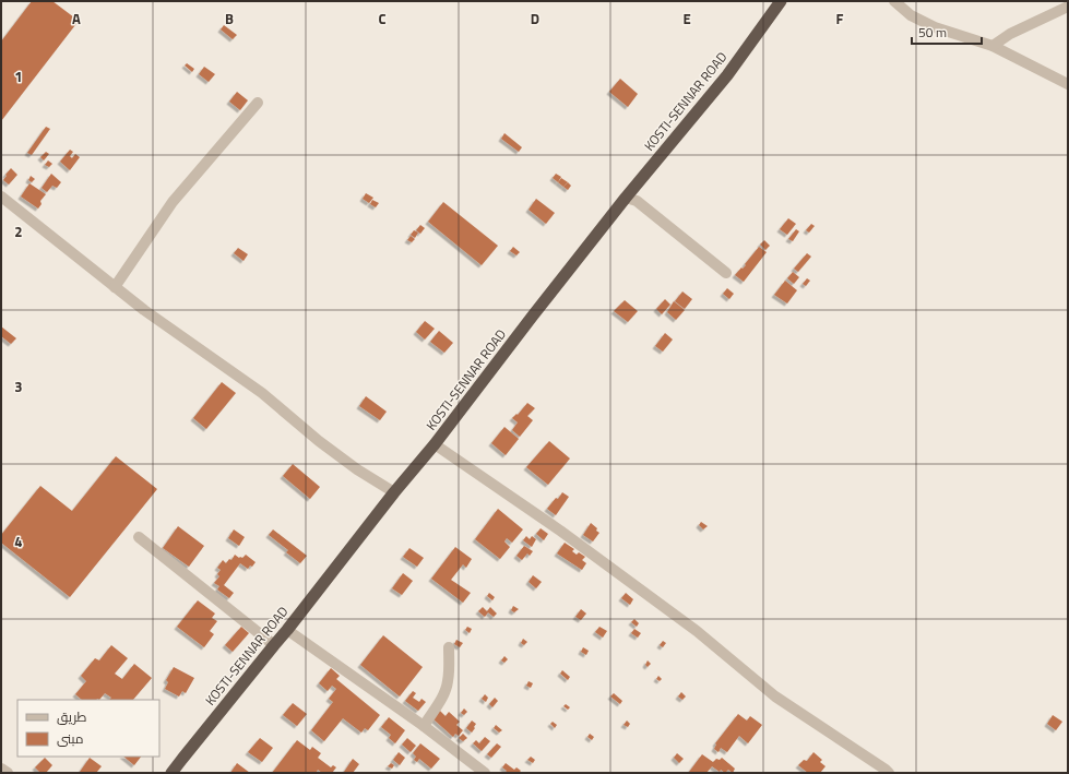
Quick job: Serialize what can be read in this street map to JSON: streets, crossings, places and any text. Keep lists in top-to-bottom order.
{
  "streets": {
    "highway": ["KOSTI-SENNAR ROAD"]
  },
  "legend": ["طريق", "مبنى"],
  "scale_bar": "50 m",
  "grid": {
    "columns": [
      "A",
      "B",
      "C",
      "D",
      "E",
      "F"
    ],
    "rows": [
      "1",
      "2",
      "3",
      "4"
    ]
  }
}
